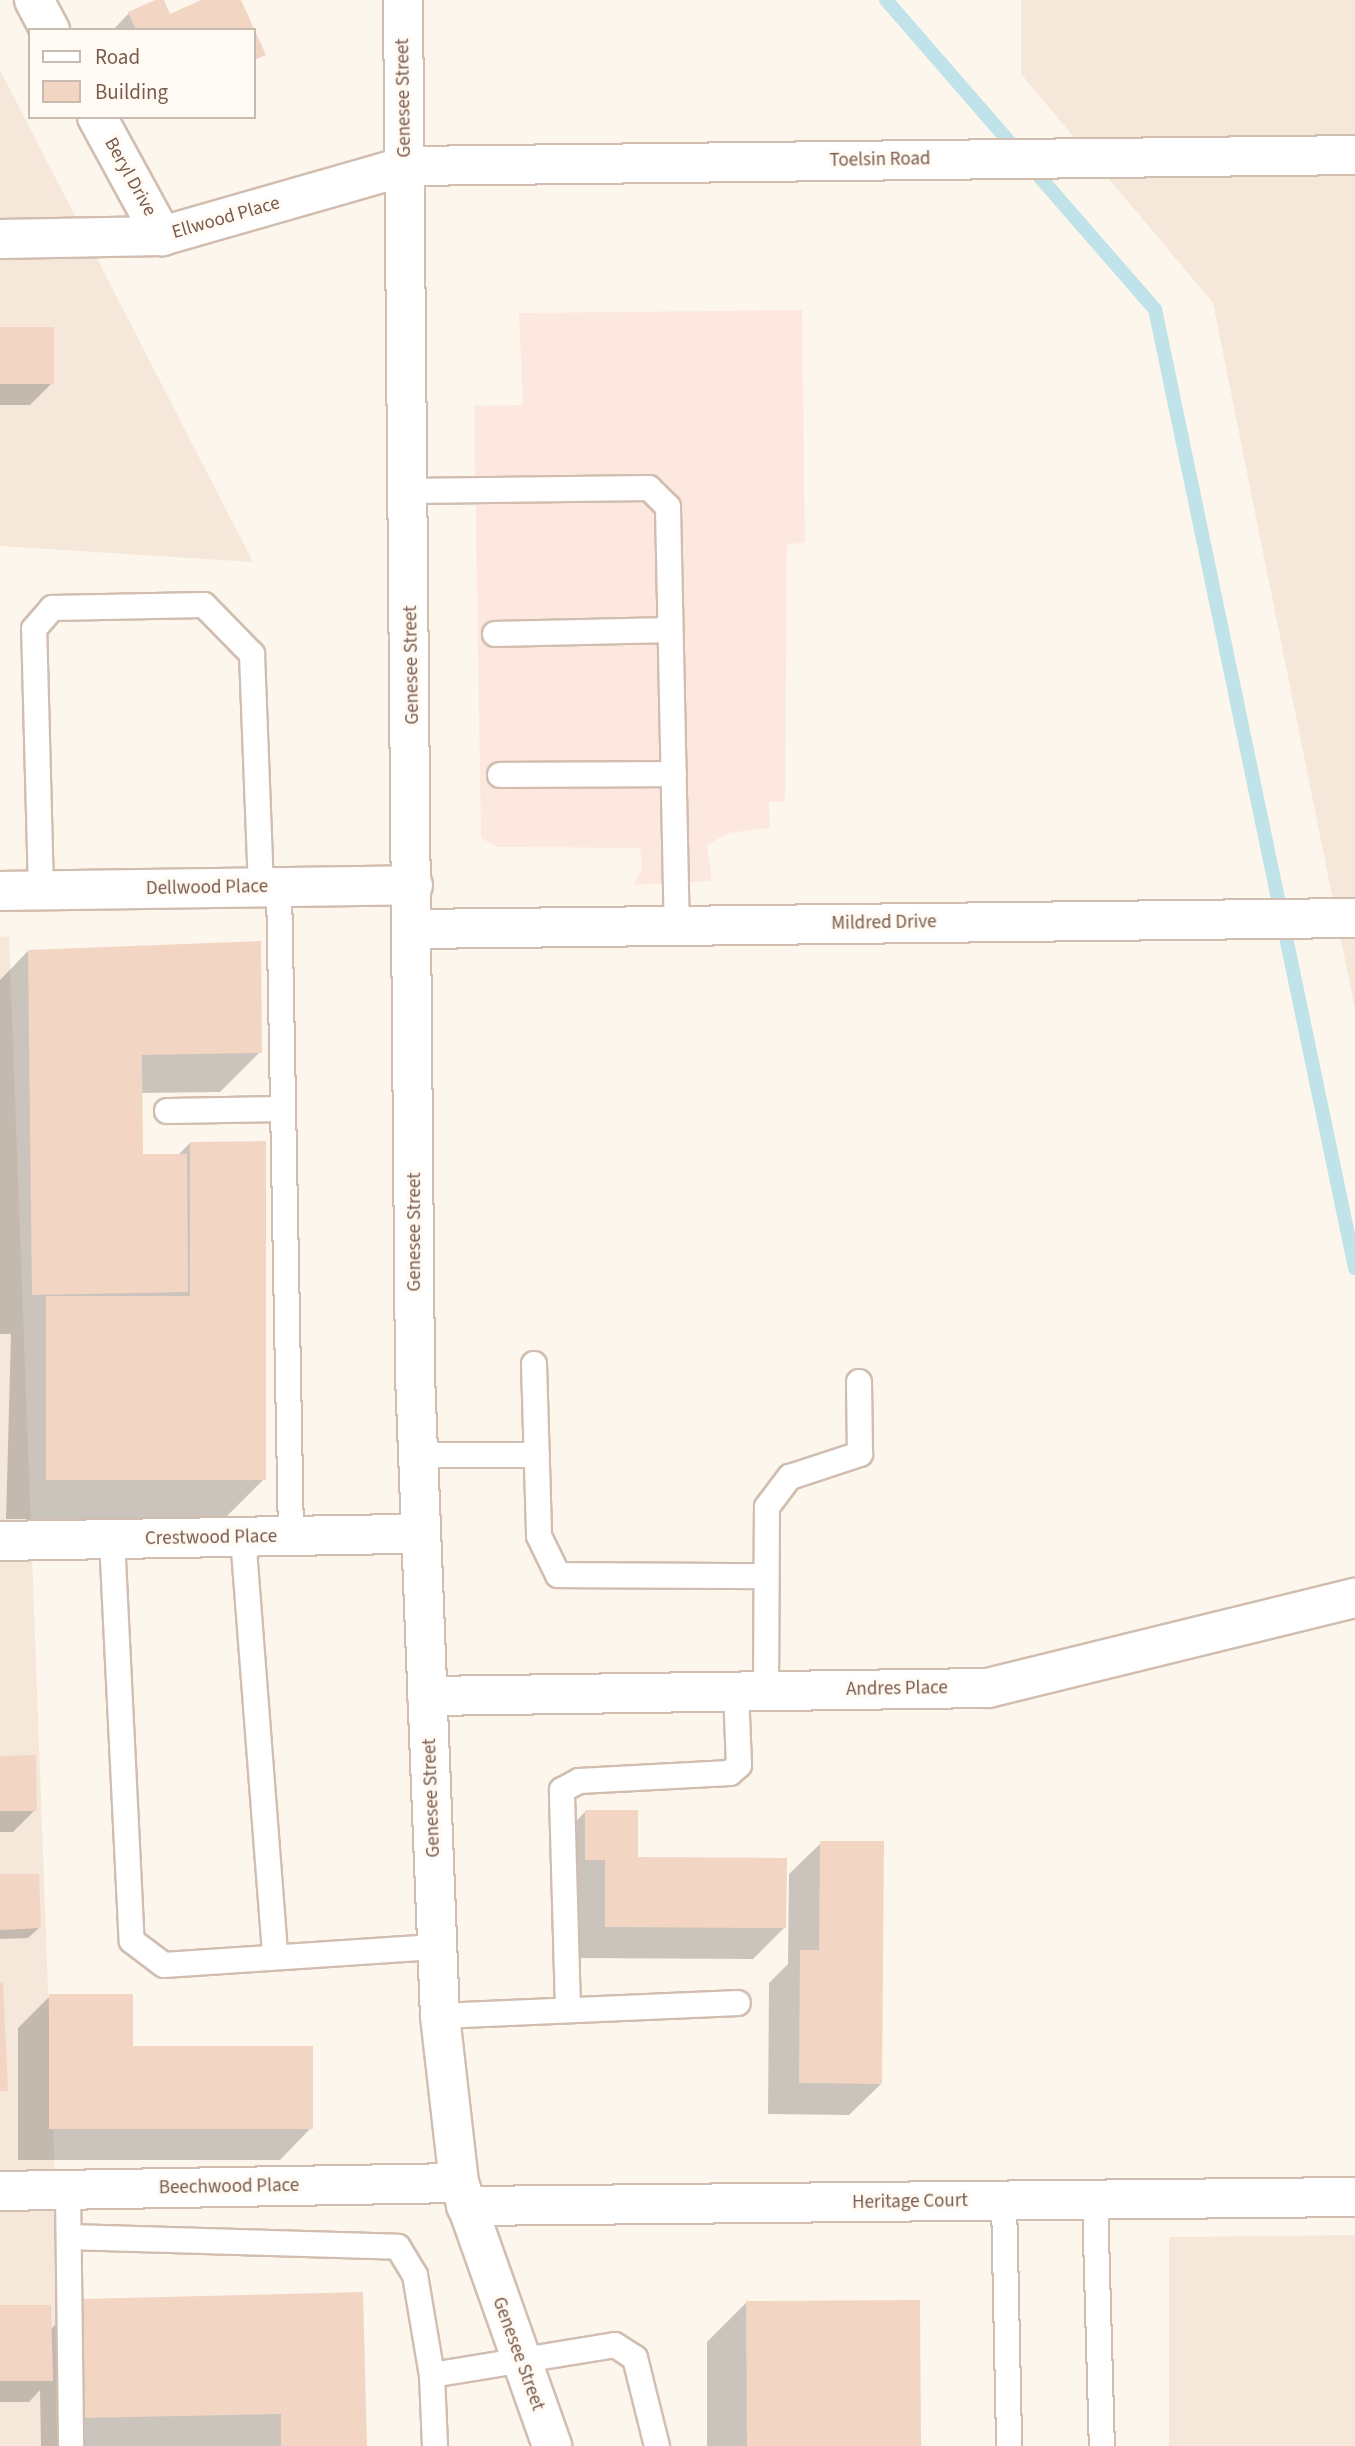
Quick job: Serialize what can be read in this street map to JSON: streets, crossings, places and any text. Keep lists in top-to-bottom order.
{
  "streets": {
    "street": [
      "Genesee Street",
      "Toelsin Road",
      "Beryl Drive",
      "Ellwood Place",
      "Dellwood Place",
      "Mildred Drive",
      "Crestwood Place",
      "Andres Place",
      "Beechwood Place",
      "Heritage Court"
    ]
  },
  "crossings": [
    ["Genesee Street", "Toelsin Road"],
    ["Genesee Street", "Ellwood Place"],
    ["Genesee Street", "Dellwood Place"],
    ["Genesee Street", "Mildred Drive"],
    ["Genesee Street", "Crestwood Place"],
    ["Genesee Street", "Andres Place"],
    ["Genesee Street", "Beechwood Place"],
    ["Genesee Street", "Heritage Court"],
    ["Toelsin Road", "Ellwood Place"],
    ["Beryl Drive", "Ellwood Place"],
    ["Beechwood Place", "Heritage Court"]
  ],
  "legend": ["Road", "Building"]
}
